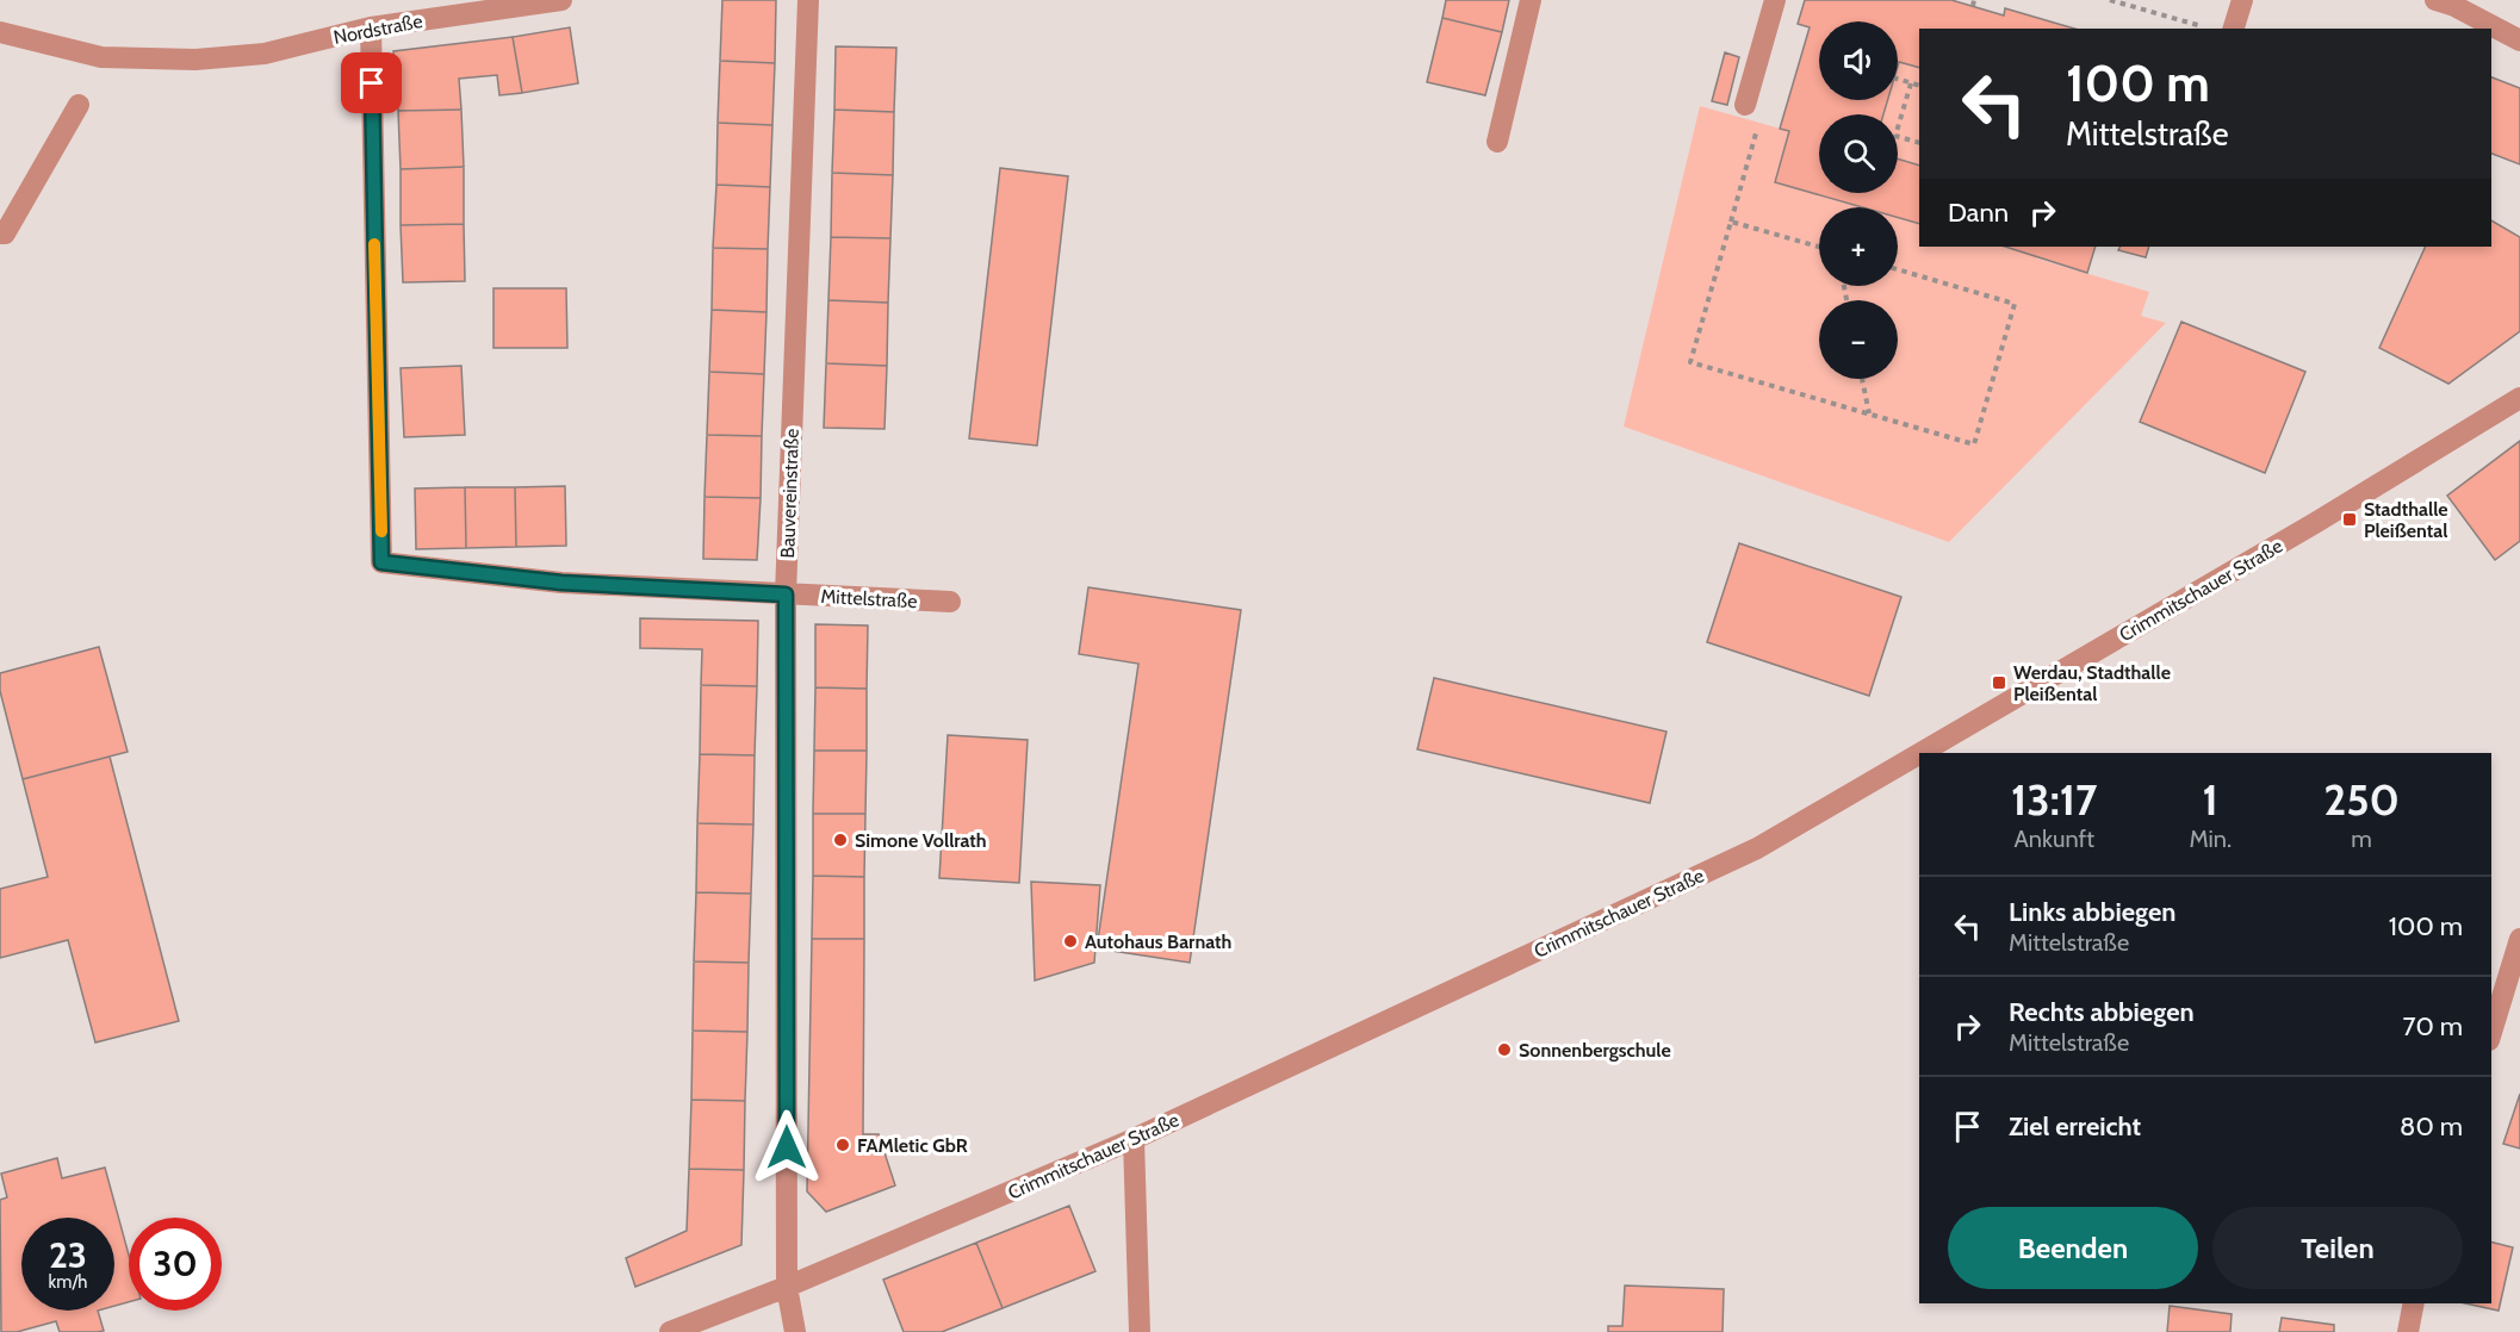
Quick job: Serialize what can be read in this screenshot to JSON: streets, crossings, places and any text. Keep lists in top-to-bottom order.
{
  "streets": {
    "street": [
      "Nordstraße",
      "Bauvereinstraße",
      "Crimmitschauer Straße",
      "Mittelstraße"
    ]
  },
  "crossings": [
    ["Nordstraße", "Mittelstraße"],
    ["Bauvereinstraße", "Crimmitschauer Straße"],
    ["Bauvereinstraße", "Mittelstraße"]
  ],
  "places": {
    "transit": ["Stadthalle Pleißental", "Werdau, Stadthalle Pleißental"],
    "other": [
      "Simone Vollrath",
      "Autohaus Barnath",
      "Sonnenbergschule",
      "FAMletic GbR"
    ]
  },
  "page": {
    "map_buttons": ["+", "−"],
    "turn": ["100 m", "Mittelstraße"],
    "then": "Dann",
    "eta": [
      "13:17",
      "Ankunft",
      "1",
      "Min.",
      "250",
      "m"
    ],
    "list": [
      {
        "name": "Links abbiegen",
        "note": "Mittelstraße",
        "value": "100 m"
      },
      {
        "name": "Rechts abbiegen",
        "note": "Mittelstraße",
        "value": "70 m"
      },
      {
        "name": "Ziel erreicht",
        "value": "80 m"
      }
    ],
    "buttons": ["Beenden", "Teilen"],
    "speed": "23 km/h",
    "limit": "30"
  }
}
